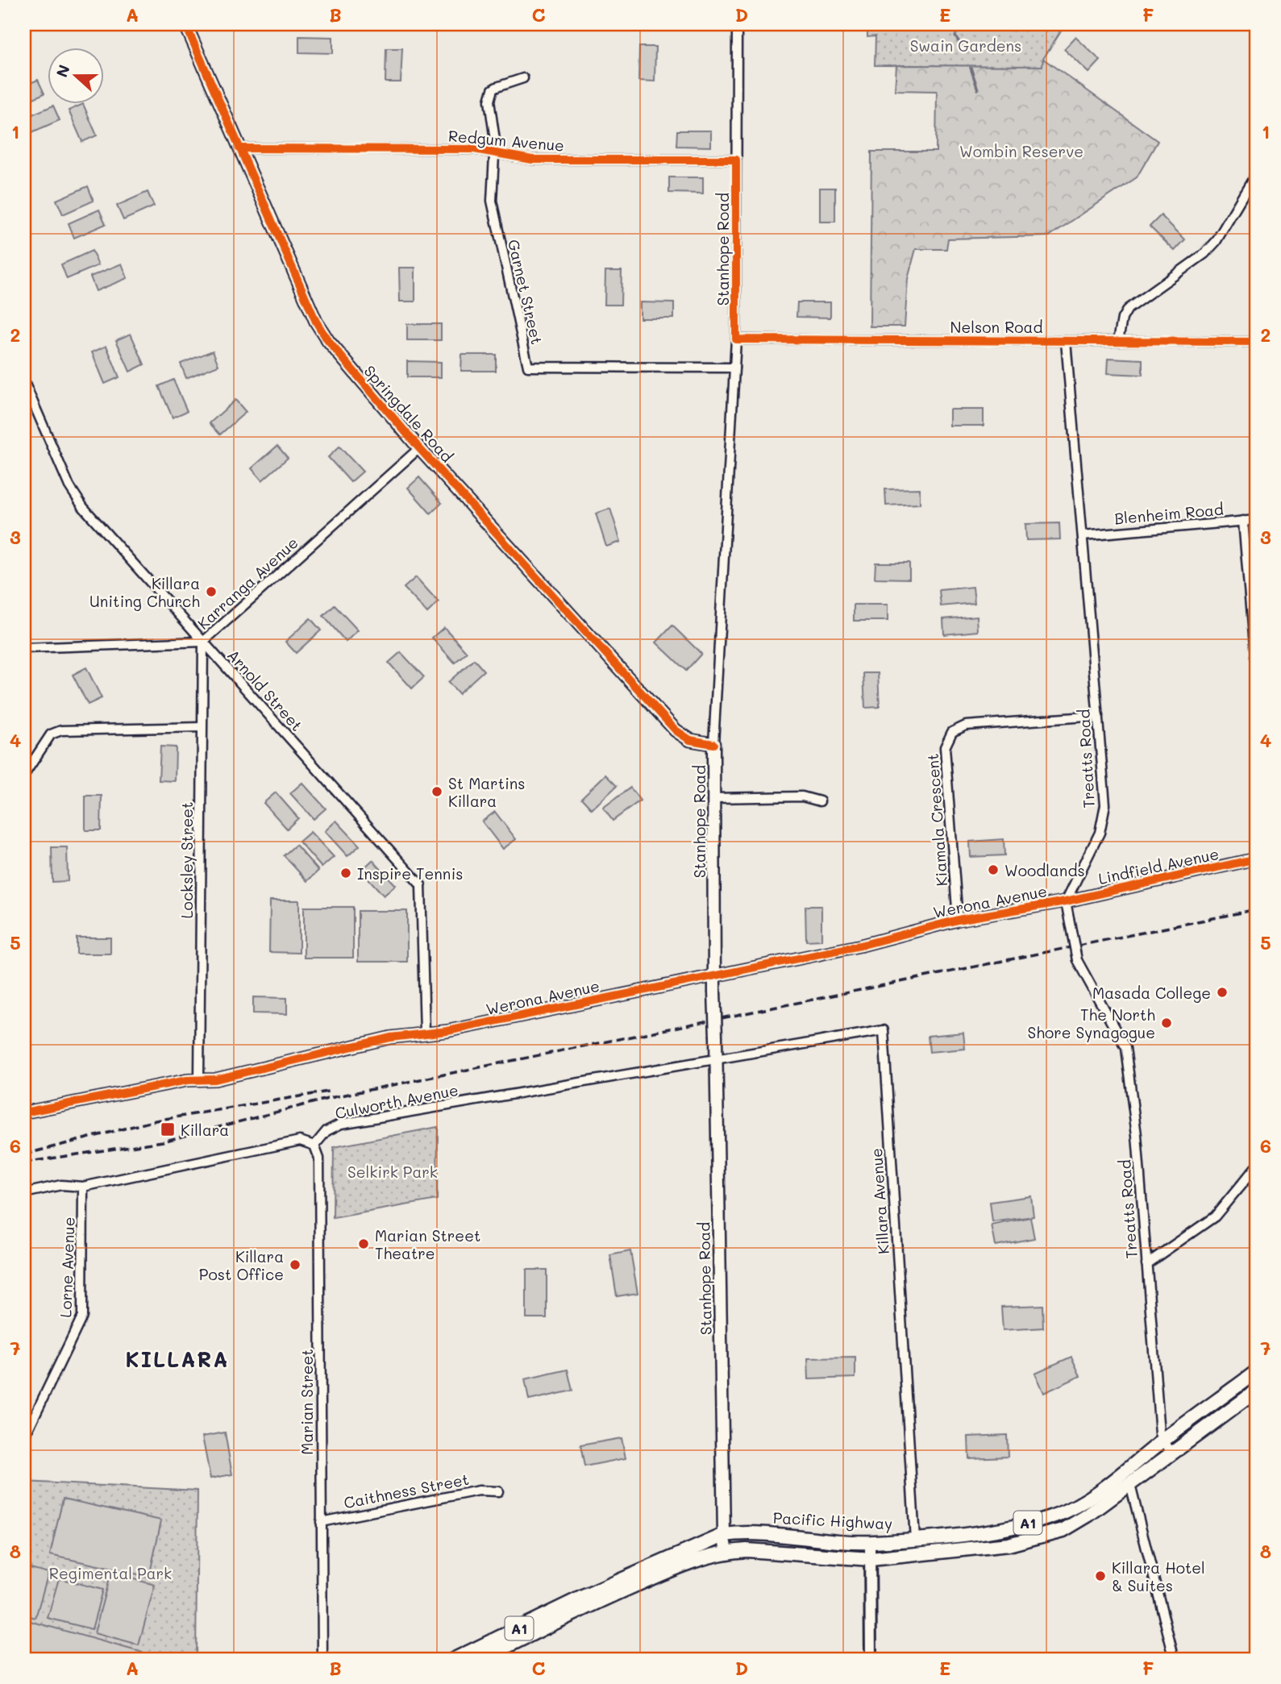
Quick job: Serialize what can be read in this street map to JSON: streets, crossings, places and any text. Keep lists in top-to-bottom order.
{
  "streets": {
    "highway": ["Pacific Highway", "A1"],
    "main road": ["Stanhope Road", "Springdale Road"],
    "street": [
      "Redgum Avenue",
      "Garnet Street",
      "Nelson Road",
      "Blenheim Road",
      "Karranga Avenue",
      "Arnold Street",
      "Treatts Road",
      "Kiamala Crescent",
      "Locksley Street",
      "Lindfield Avenue",
      "Werona Avenue",
      "Culworth Avenue",
      "Killara Avenue",
      "Lorne Avenue",
      "Marian Street",
      "Caithness Street"
    ]
  },
  "crossings": [
    ["Redgum Avenue", "Stanhope Road"],
    ["Redgum Avenue", "Garnet Street"],
    ["Redgum Avenue", "Springdale Road"],
    ["Stanhope Road", "Garnet Street"],
    ["Stanhope Road", "Nelson Road"],
    ["Stanhope Road", "Springdale Road"],
    ["Stanhope Road", "Werona Avenue"],
    ["Stanhope Road", "Culworth Avenue"],
    ["Stanhope Road", "Killara Avenue"],
    ["Stanhope Road", "Pacific Highway"],
    ["Stanhope Road", "A1"],
    ["Nelson Road", "Treatts Road"],
    ["Springdale Road", "Karranga Avenue"],
    ["Blenheim Road", "Treatts Road"],
    ["Karranga Avenue", "Arnold Street"],
    ["Karranga Avenue", "Locksley Street"],
    ["Arnold Street", "Locksley Street"],
    ["Arnold Street", "Werona Avenue"],
    ["Treatts Road", "Kiamala Crescent"],
    ["Treatts Road", "Lindfield Avenue"],
    ["Treatts Road", "Werona Avenue"],
    ["Treatts Road", "Pacific Highway"],
    ["Treatts Road", "A1"],
    ["Kiamala Crescent", "Werona Avenue"],
    ["Locksley Street", "Werona Avenue"],
    ["Lindfield Avenue", "Werona Avenue"],
    ["Culworth Avenue", "Killara Avenue"],
    ["Culworth Avenue", "Marian Street"],
    ["Killara Avenue", "Pacific Highway"],
    ["Marian Street", "Caithness Street"]
  ],
  "districts": ["KILLARA"],
  "parks": [
    "Swain Gardens",
    "Wombin Reserve",
    "Selkirk Park",
    "Regimental Park"
  ],
  "places": {
    "other": [
      "Killara Uniting Church",
      "St Martins Killara",
      "Woodlands",
      "Inspire Tennis",
      "Masada College",
      "The North Shore Synagogue",
      "Marian Street Theatre",
      "Killara Post Office",
      "Killara Hotel & Suites"
    ],
    "transit": ["Killara"]
  },
  "north": "left",
  "grid": {
    "columns": [
      "A",
      "B",
      "C",
      "D",
      "E",
      "F"
    ],
    "rows": [
      "1",
      "2",
      "3",
      "4",
      "5",
      "6",
      "7",
      "8"
    ]
  }
}
